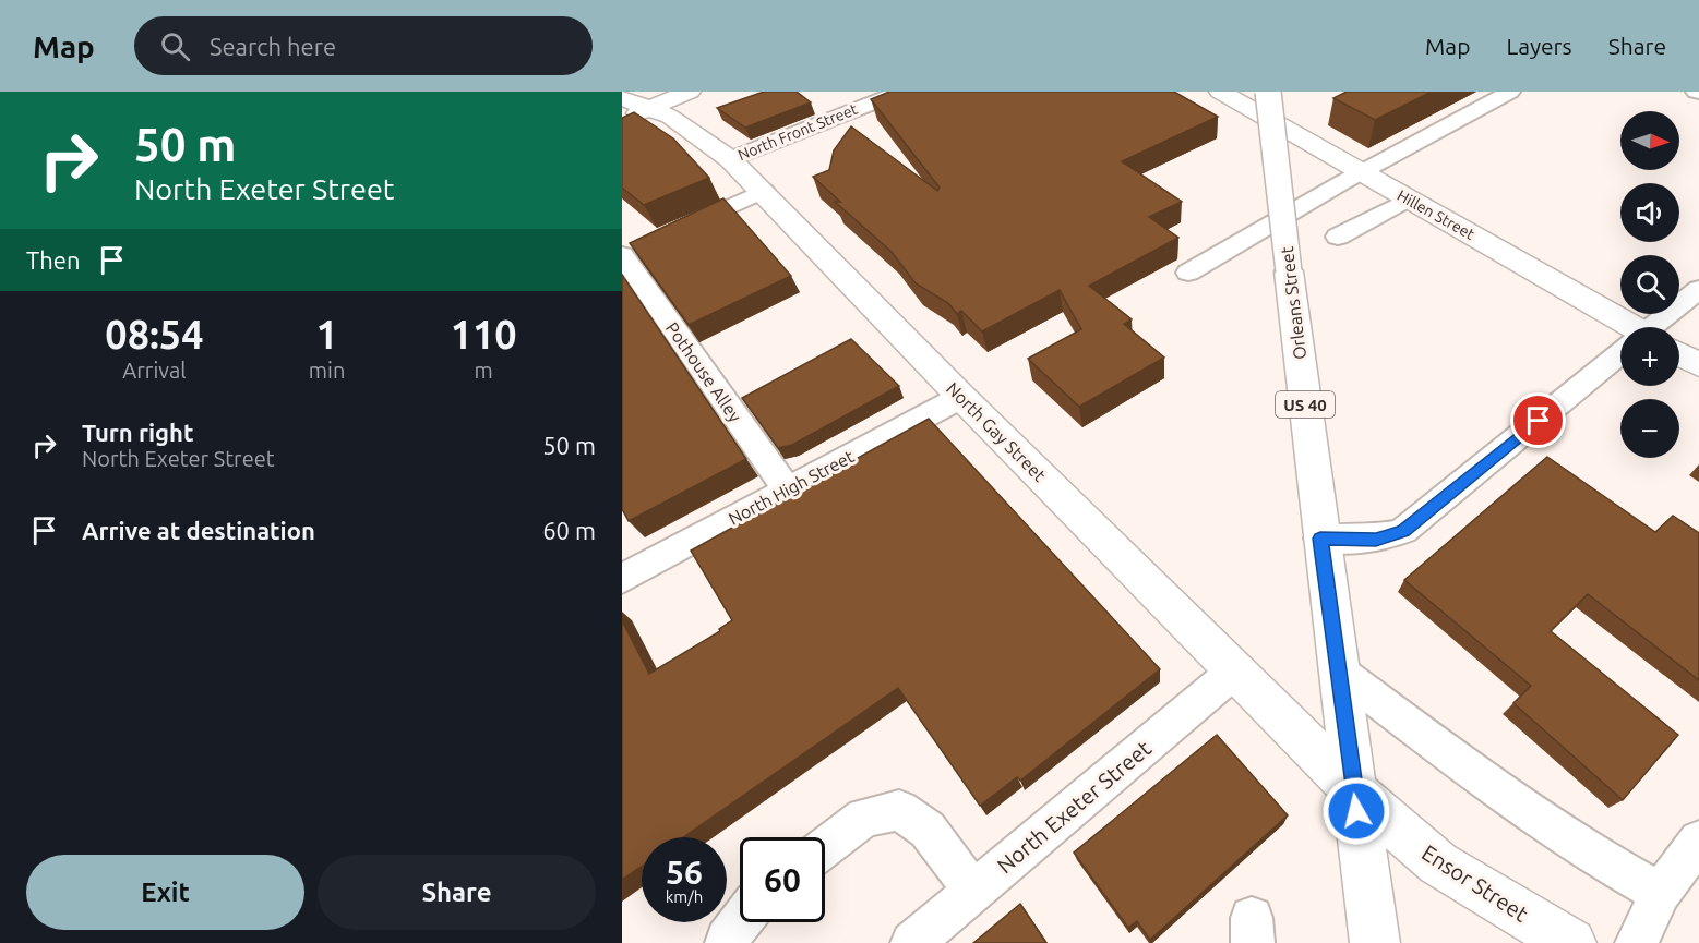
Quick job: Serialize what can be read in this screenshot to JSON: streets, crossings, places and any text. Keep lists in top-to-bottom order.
{
  "streets": {
    "main road": [
      "Hillen Street",
      "Orleans Street",
      "US 40",
      "North Gay Street",
      "Ensor Street"
    ],
    "street": [
      "North Front Street",
      "Pothouse Alley",
      "North High Street",
      "North Exeter Street"
    ]
  },
  "crossings": [
    ["North Front Street", "North Gay Street"],
    ["Orleans Street", "North Gay Street"],
    ["Orleans Street", "Ensor Street"],
    ["Pothouse Alley", "North High Street"],
    ["North Gay Street", "North High Street"],
    ["North Gay Street", "North Exeter Street"],
    ["North Gay Street", "Ensor Street"]
  ],
  "north": "right",
  "page": {
    "header": "Map",
    "search": "Search here",
    "nav": ["Map", "Layers", "Share"],
    "turn": ["50 m", "North Exeter Street"],
    "map_buttons": ["+", "−"],
    "then": "Then",
    "eta": [
      "08:54",
      "Arrival",
      "1",
      "min",
      "110",
      "m"
    ],
    "list": [
      {
        "name": "Turn right",
        "note": "North Exeter Street",
        "value": "50 m"
      },
      {
        "name": "Arrive at destination",
        "value": "60 m"
      }
    ],
    "speed": "56 km/h",
    "limit": "60",
    "buttons": ["Exit", "Share"]
  }
}
